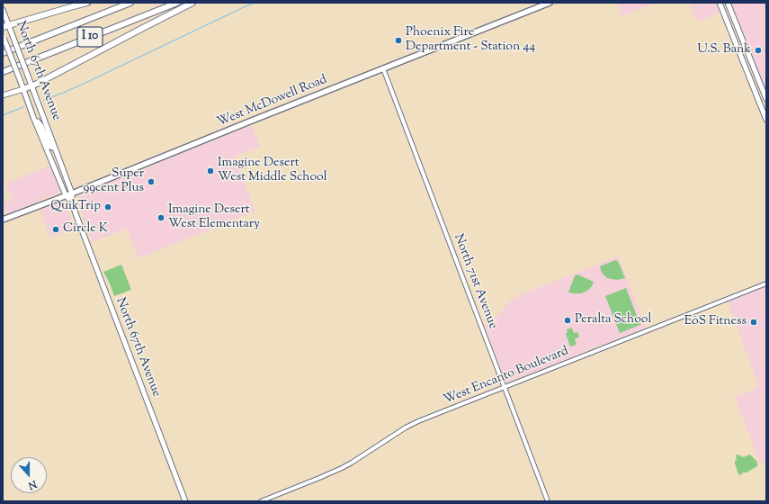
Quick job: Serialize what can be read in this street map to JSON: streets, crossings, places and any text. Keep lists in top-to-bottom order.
{
  "streets": {
    "highway": ["I 10"],
    "main road": ["North 67th Avenue", "West McDowell Road"],
    "street": ["North 71st Avenue", "West Encanto Boulevard"]
  },
  "crossings": [
    ["North 67th Avenue", "West McDowell Road"],
    ["West McDowell Road", "North 71st Avenue"],
    ["North 71st Avenue", "West Encanto Boulevard"]
  ],
  "places": [
    "Phoenix Fire Department - Station 44",
    "U.S. Bank",
    "Imagine Desert West Middle School",
    "Super 99cent Plus",
    "QuikTrip",
    "Imagine Desert West Elementary",
    "Circle K",
    "Peralta School",
    "EōS Fitness"
  ],
  "north": "bottom"
}
